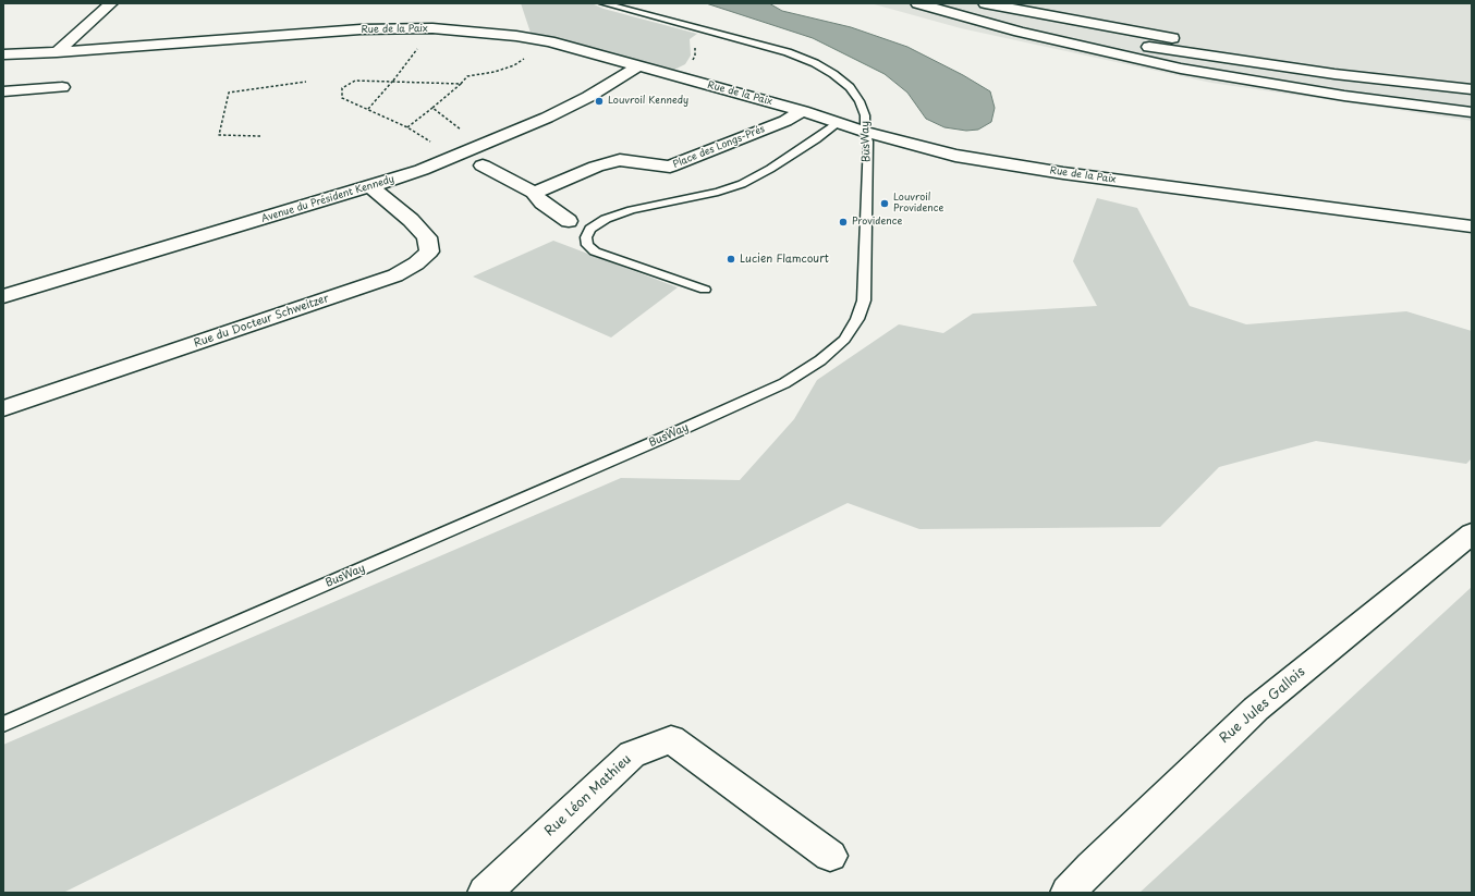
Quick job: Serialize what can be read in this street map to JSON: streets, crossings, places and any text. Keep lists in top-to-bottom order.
{
  "streets": {
    "main road": [
      "Rue de la Paix",
      "Place des Longs-Prés",
      "Avenue du Président Kennedy",
      "Rue du Docteur Schweitzer",
      "Rue Jules Gallois",
      "Rue Léon Mathieu"
    ],
    "lane": ["BusWay"]
  },
  "crossings": [
    ["Rue de la Paix", "BusWay"],
    ["Rue de la Paix", "Place des Longs-Prés"],
    ["Rue de la Paix", "Avenue du Président Kennedy"],
    ["Avenue du Président Kennedy", "Rue du Docteur Schweitzer"]
  ],
  "places": [
    "Louvroil Kennedy",
    "Louvroil Providence",
    "Providence",
    "Lucien Flamcourt"
  ]
}
